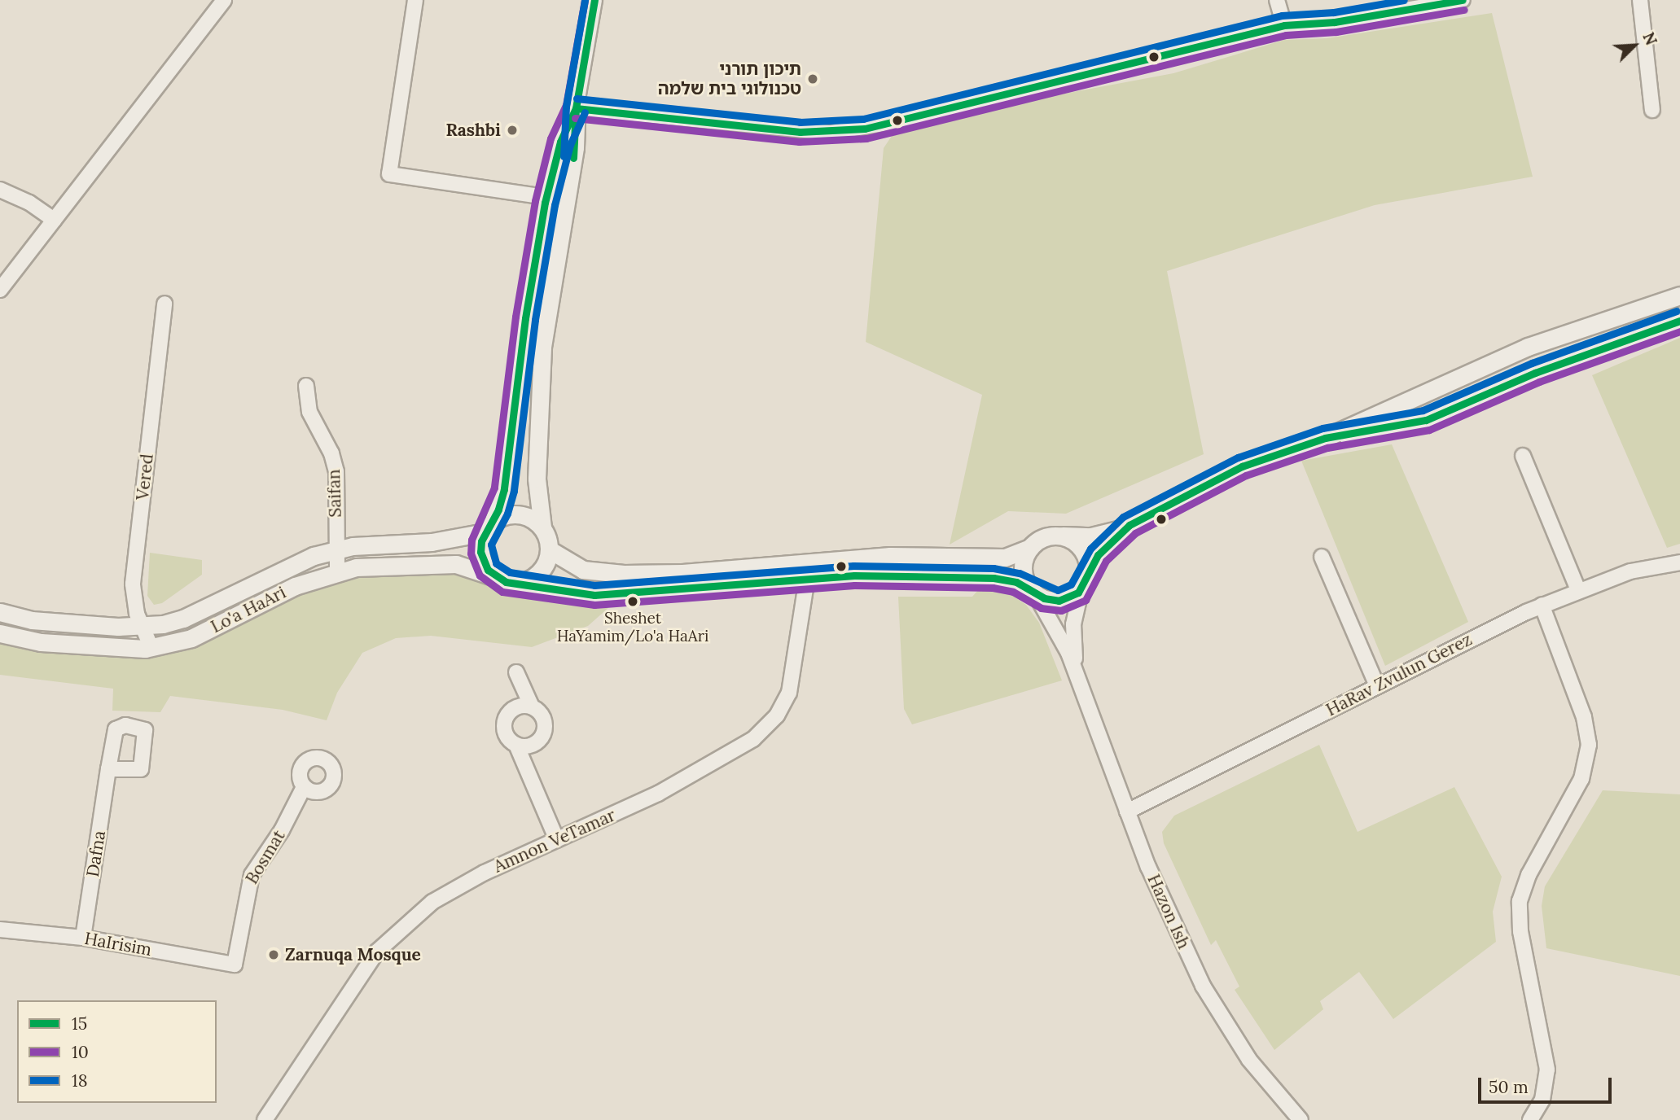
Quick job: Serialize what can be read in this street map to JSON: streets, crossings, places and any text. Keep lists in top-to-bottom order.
{
  "streets": {
    "street": [
      "Vered",
      "Saifan",
      "Lo'a HaAri",
      "HaRav Zvulun Gerez",
      "Amnon VeTamar",
      "Dafna",
      "Bosmat",
      "Hazon Ish",
      "HaIrisim"
    ]
  },
  "crossings": [
    ["Vered", "Lo'a HaAri"],
    ["Saifan", "Lo'a HaAri"],
    ["HaRav Zvulun Gerez", "Hazon Ish"],
    ["Dafna", "HaIrisim"],
    ["Bosmat", "HaIrisim"]
  ],
  "places": [
    "תיכון תורני טכנולוגי בית שלמה",
    "Rashbi",
    "Sheshet HaYamim/Lo'a HaAri",
    "Zarnuqa Mosque"
  ],
  "lines": ["transit line 15", "transit line 10", "transit line 18"],
  "legend": ["15", "10", "18"],
  "scale_bar": "50 m",
  "north": "top right"
}
